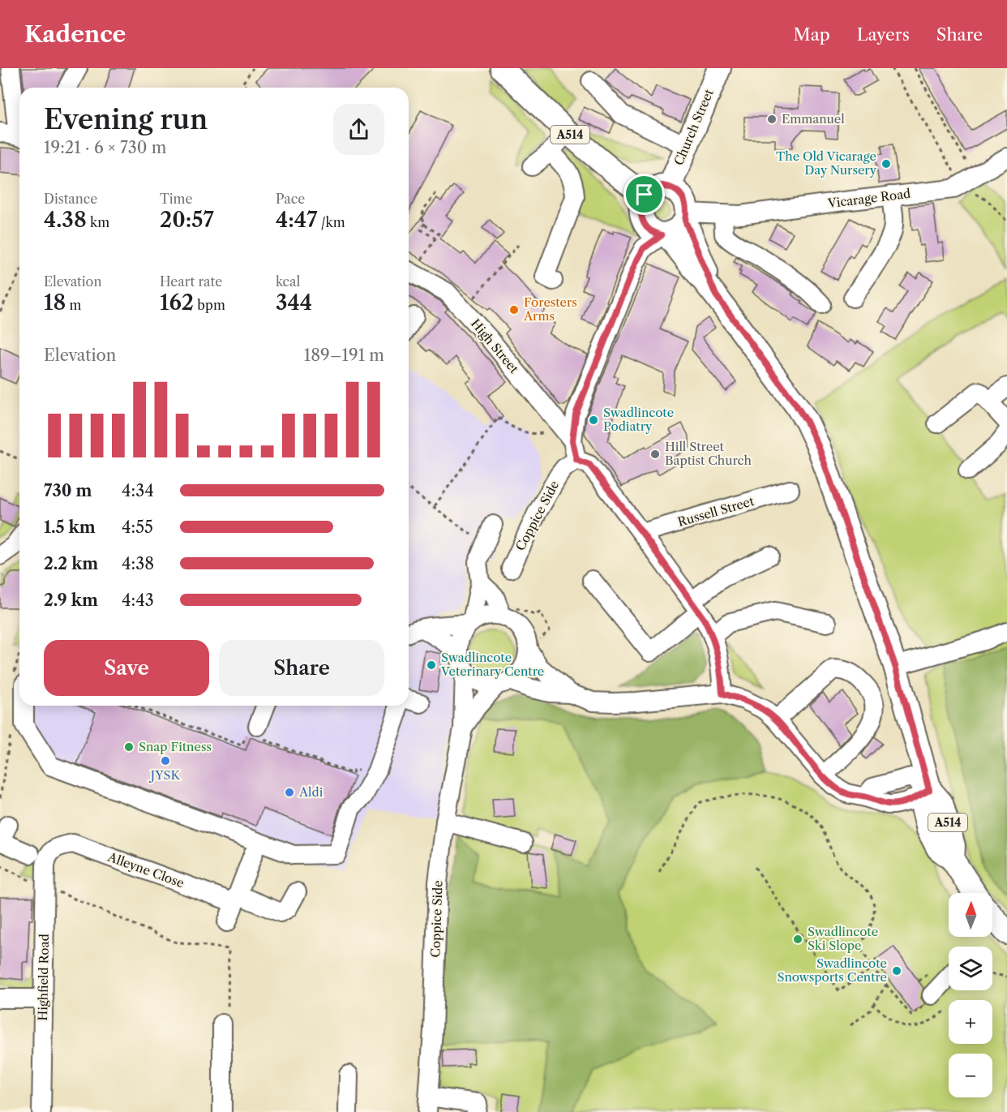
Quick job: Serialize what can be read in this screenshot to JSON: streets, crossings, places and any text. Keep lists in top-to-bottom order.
{
  "streets": {
    "main road": ["Church Street", "A514"],
    "street": [
      "Vicarage Road",
      "High Street",
      "Russell Street",
      "Coppice Side",
      "Alleyne Close",
      "Highfield Road"
    ]
  },
  "crossings": [
    ["Church Street", "A514"],
    ["Church Street", "Vicarage Road"],
    ["A514", "Vicarage Road"],
    ["Alleyne Close", "Highfield Road"]
  ],
  "places": [
    "Emmanuel",
    "The Old Vicarage Day Nursery",
    "Foresters Arms",
    "Swadlincote Podiatry",
    "Hill Street Baptist Church",
    "Swadlincote Veterinary Centre",
    "Snap Fitness",
    "JYSK",
    "Aldi",
    "Swadlincote Ski Slope",
    "Swadlincote Snowsports Centre"
  ],
  "north": "top",
  "page": {
    "header": "Kadence",
    "nav": ["Map", "Layers", "Share"],
    "heading": ["Evening run", "19:21 · 6 × 730 m"],
    "stats": [
      ["Distance", "4.38 km"],
      ["Time", "20:57"],
      ["Pace", "4:47 /km"],
      ["Elevation", "18 m"],
      ["Heart rate", "162 bpm"],
      ["kcal", "344"]
    ],
    "chart": ["Elevation", "189–191 m"],
    "list": [
      {
        "name": "730 m",
        "note": "4:34"
      },
      {
        "name": "1.5 km",
        "note": "4:55"
      },
      {
        "name": "2.2 km",
        "note": "4:38"
      },
      {
        "name": "2.9 km",
        "note": "4:43"
      }
    ],
    "buttons": ["Save", "Share"],
    "map_buttons": ["+", "−"]
  }
}
